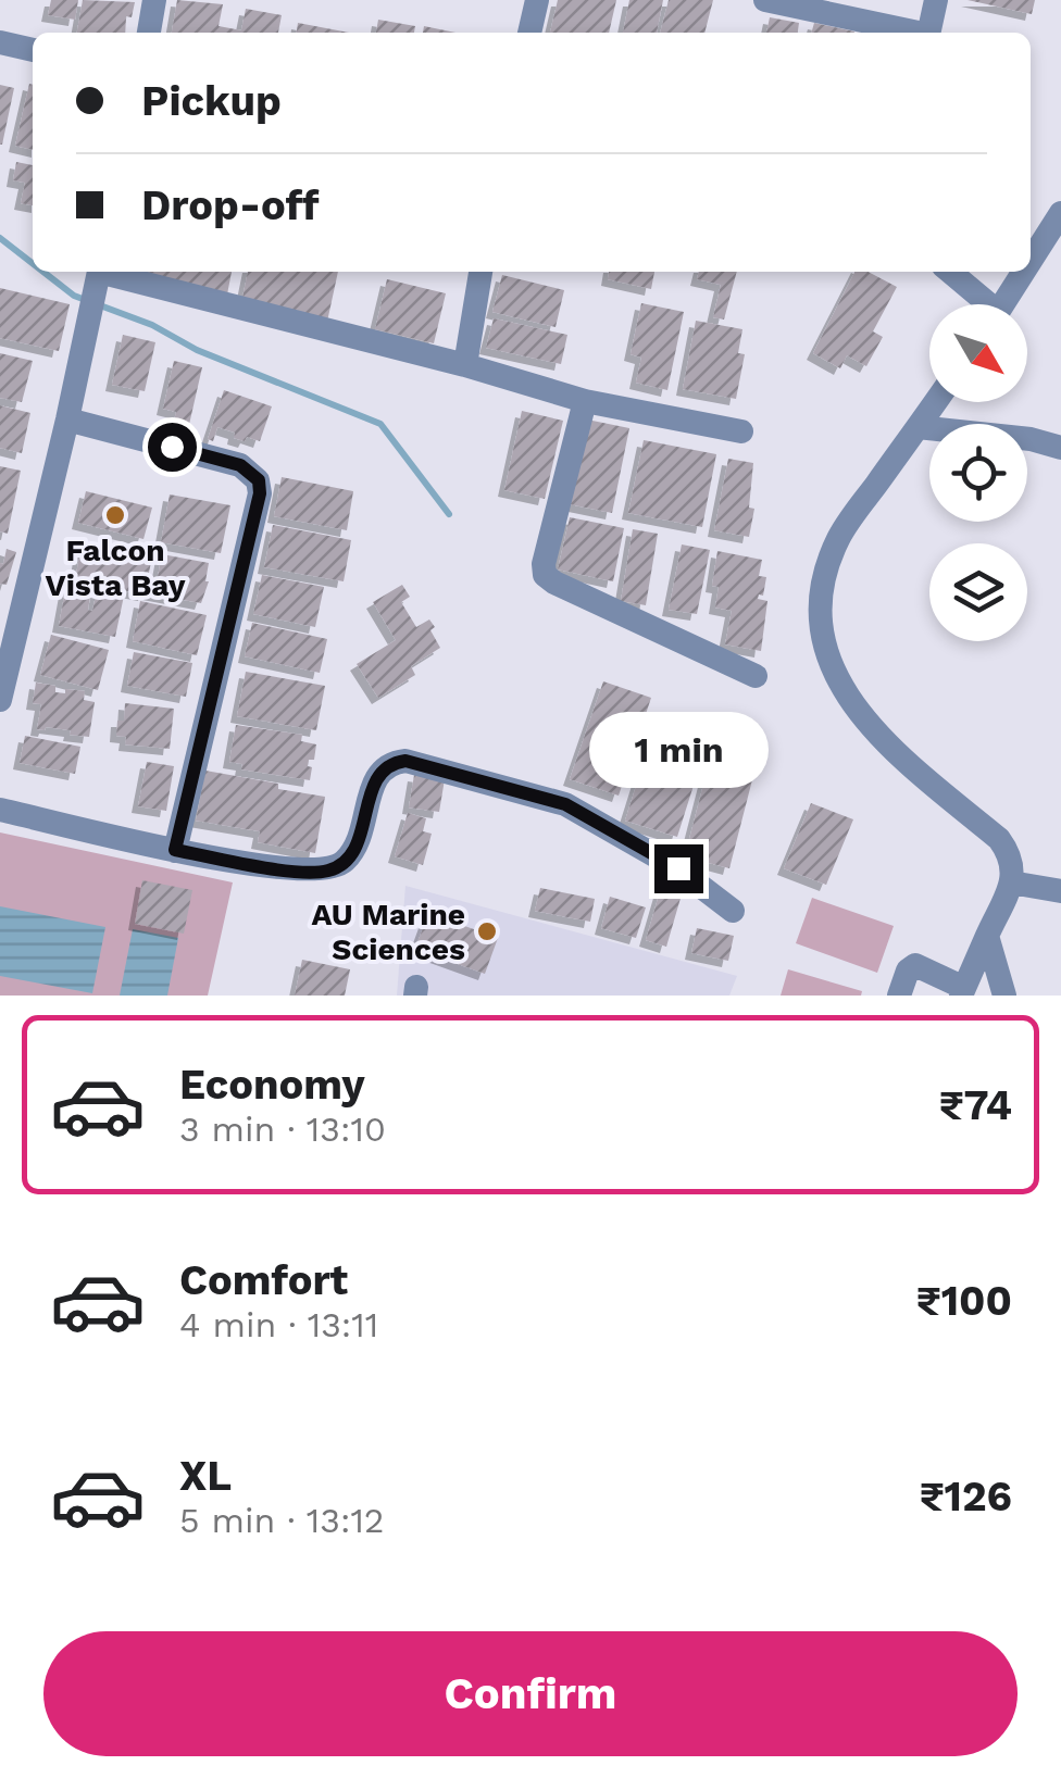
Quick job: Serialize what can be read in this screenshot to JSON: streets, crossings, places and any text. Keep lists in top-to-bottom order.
{
  "places": ["Falcon Vista Bay", "AU Marine Sciences"],
  "north": "bottom right",
  "page": {
    "banner": ["Pickup", "Drop-off"],
    "bubble": "1 min",
    "list": [
      {
        "name": "Economy",
        "note": "3 min · 13:10",
        "value": "₹74"
      },
      {
        "name": "Comfort",
        "note": "4 min · 13:11",
        "value": "₹100"
      },
      {
        "name": "XL",
        "note": "5 min · 13:12",
        "value": "₹126"
      }
    ],
    "buttons": "Confirm"
  }
}
